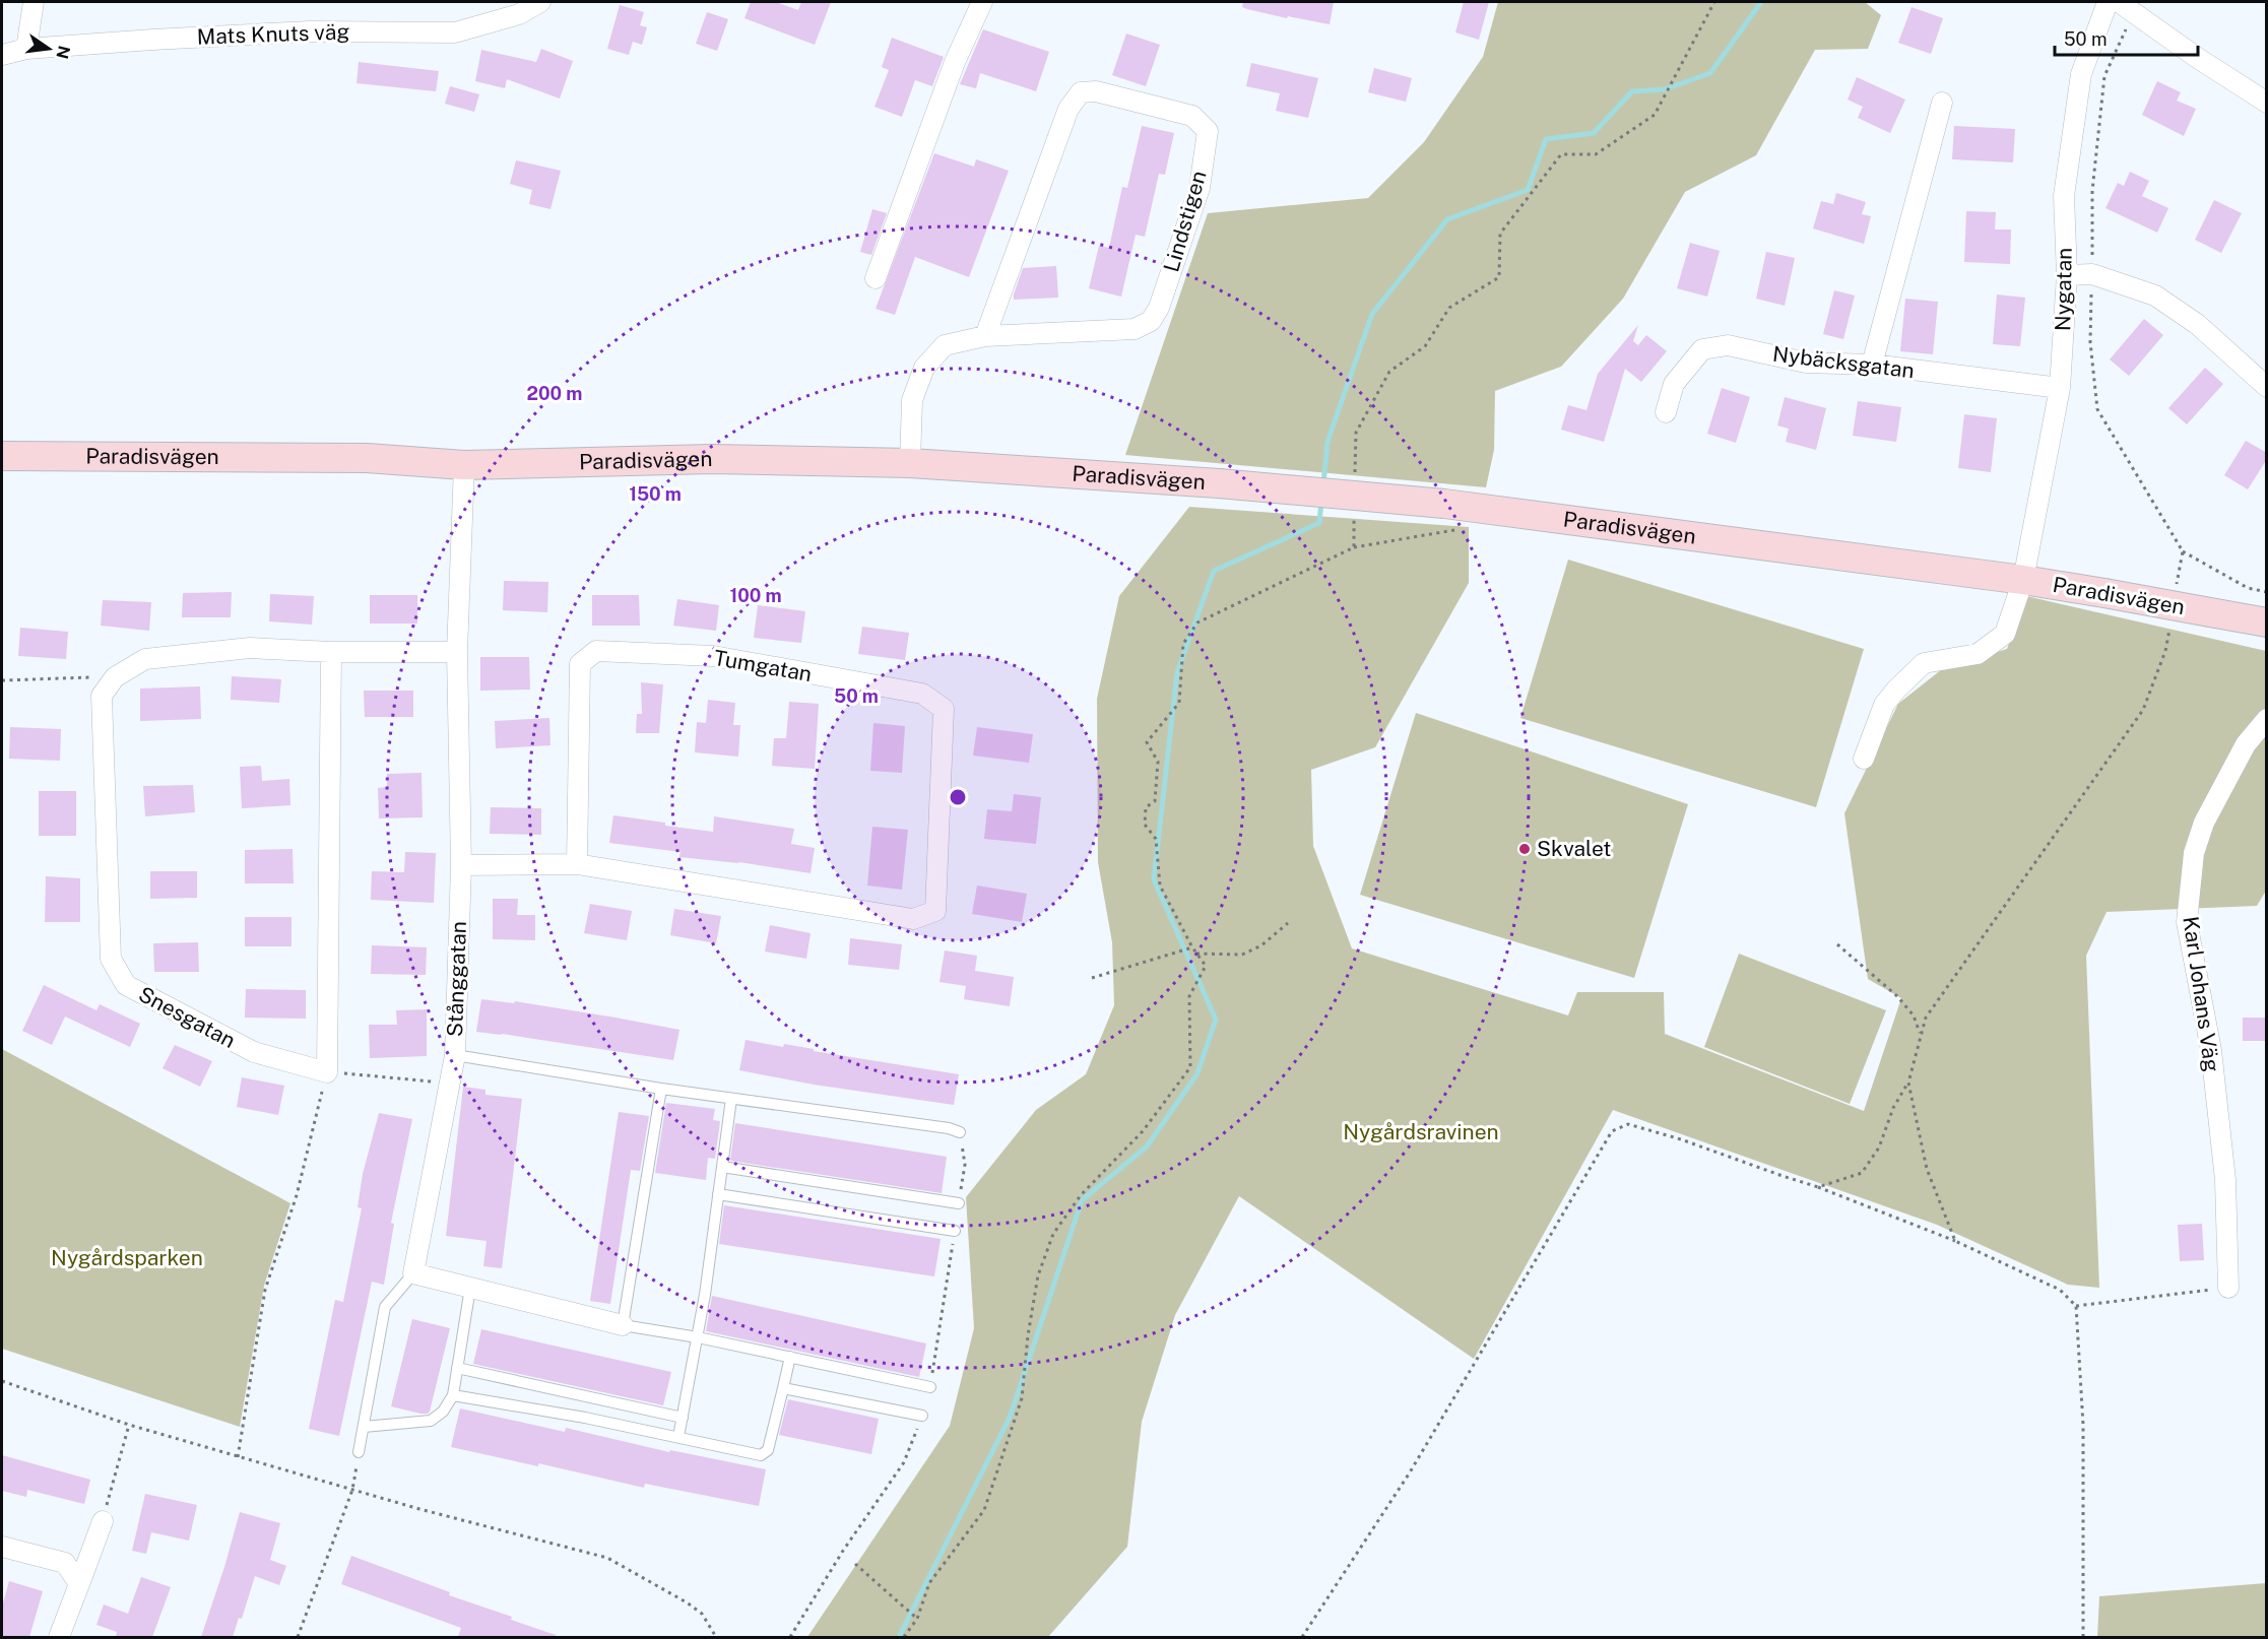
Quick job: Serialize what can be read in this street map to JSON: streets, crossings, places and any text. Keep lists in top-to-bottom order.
{
  "streets": {
    "street": [
      "Mats Knuts väg",
      "Lindstigen",
      "Nygatan",
      "Nybäcksgatan",
      "Paradisvägen",
      "Tumgatan",
      "Stånggatan",
      "Karl Johans Väg",
      "Snesgatan"
    ]
  },
  "crossings": [
    ["Lindstigen", "Paradisvägen"],
    ["Nygatan", "Nybäcksgatan"],
    ["Nygatan", "Paradisvägen"],
    ["Paradisvägen", "Stånggatan"],
    ["Tumgatan", "Stånggatan"]
  ],
  "parks": ["Nygårdsravinen", "Nygårdsparken"],
  "places": ["Skvalet"],
  "scale_bar": "50 m",
  "north": "right",
  "rings": [
    "200 m",
    "150 m",
    "100 m",
    "50 m"
  ]
}
